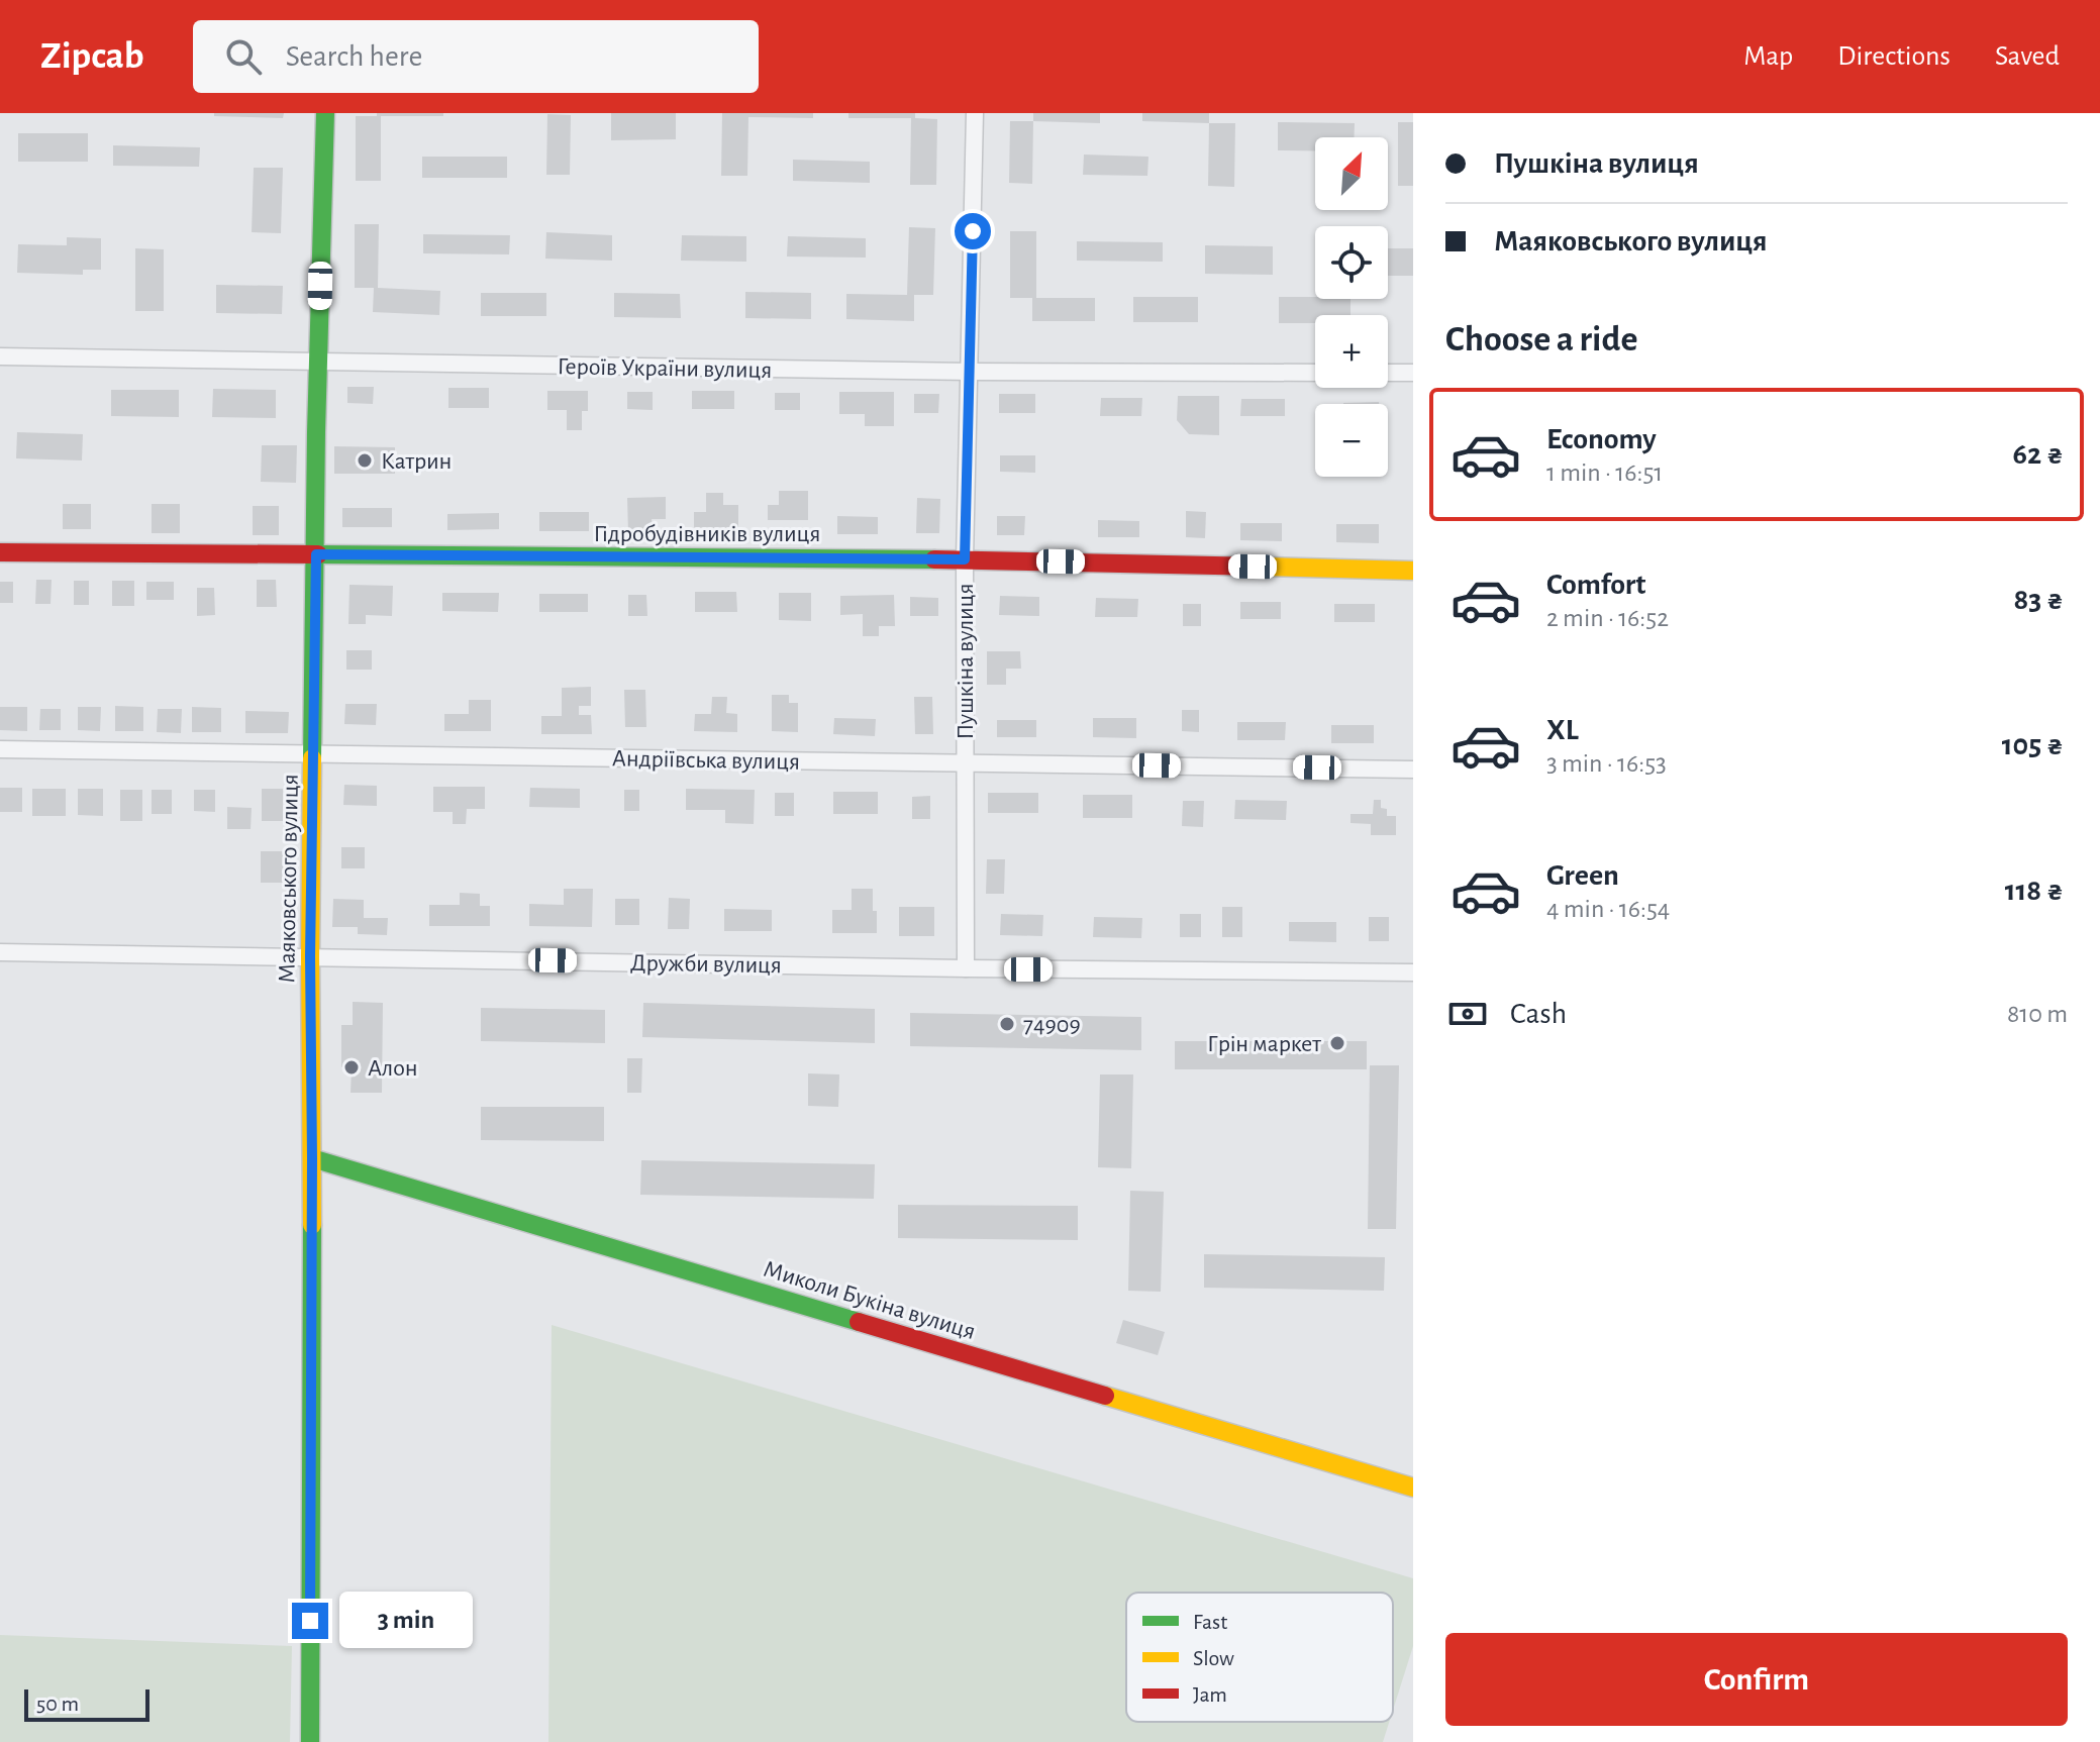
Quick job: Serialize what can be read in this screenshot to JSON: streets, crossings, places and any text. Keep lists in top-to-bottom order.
{
  "streets": {
    "street": [
      "Героїв України вулиця",
      "Гідробудівників вулиця",
      "Пушкіна вулиця",
      "Андріївська вулиця",
      "Маяковського вулиця",
      "Дружби вулиця",
      "Миколи Букіна вулиця"
    ]
  },
  "crossings": [
    ["Героїв України вулиця", "Пушкіна вулиця"],
    ["Героїв України вулиця", "Маяковського вулиця"],
    ["Гідробудівників вулиця", "Пушкіна вулиця"],
    ["Гідробудівників вулиця", "Маяковського вулиця"],
    ["Пушкіна вулиця", "Андріївська вулиця"],
    ["Пушкіна вулиця", "Дружби вулиця"],
    ["Андріївська вулиця", "Маяковського вулиця"],
    ["Маяковського вулиця", "Дружби вулиця"],
    ["Маяковського вулиця", "Миколи Букіна вулиця"]
  ],
  "places": [
    "Катрин",
    "74909",
    "Грін маркет",
    "Алон"
  ],
  "legend": ["Fast", "Slow", "Jam"],
  "scale_bar": "50 m",
  "north": "top right",
  "page": {
    "header": "Zipcab",
    "search": "Search here",
    "nav": ["Map", "Directions", "Saved"],
    "banner": ["Пушкіна вулиця", "Маяковського вулиця"],
    "map_buttons": ["+", "−"],
    "heading": "Choose a ride",
    "list": [
      {
        "name": "Economy",
        "note": "1 min · 16:51",
        "value": "62 ₴"
      },
      {
        "name": "Comfort",
        "note": "2 min · 16:52",
        "value": "83 ₴"
      },
      {
        "name": "XL",
        "note": "3 min · 16:53",
        "value": "105 ₴"
      },
      {
        "name": "Green",
        "note": "4 min · 16:54",
        "value": "118 ₴"
      }
    ],
    "pay": ["Cash", "810 m"],
    "bubble": "3 min",
    "buttons": "Confirm",
    "scale": "50 m"
  }
}
